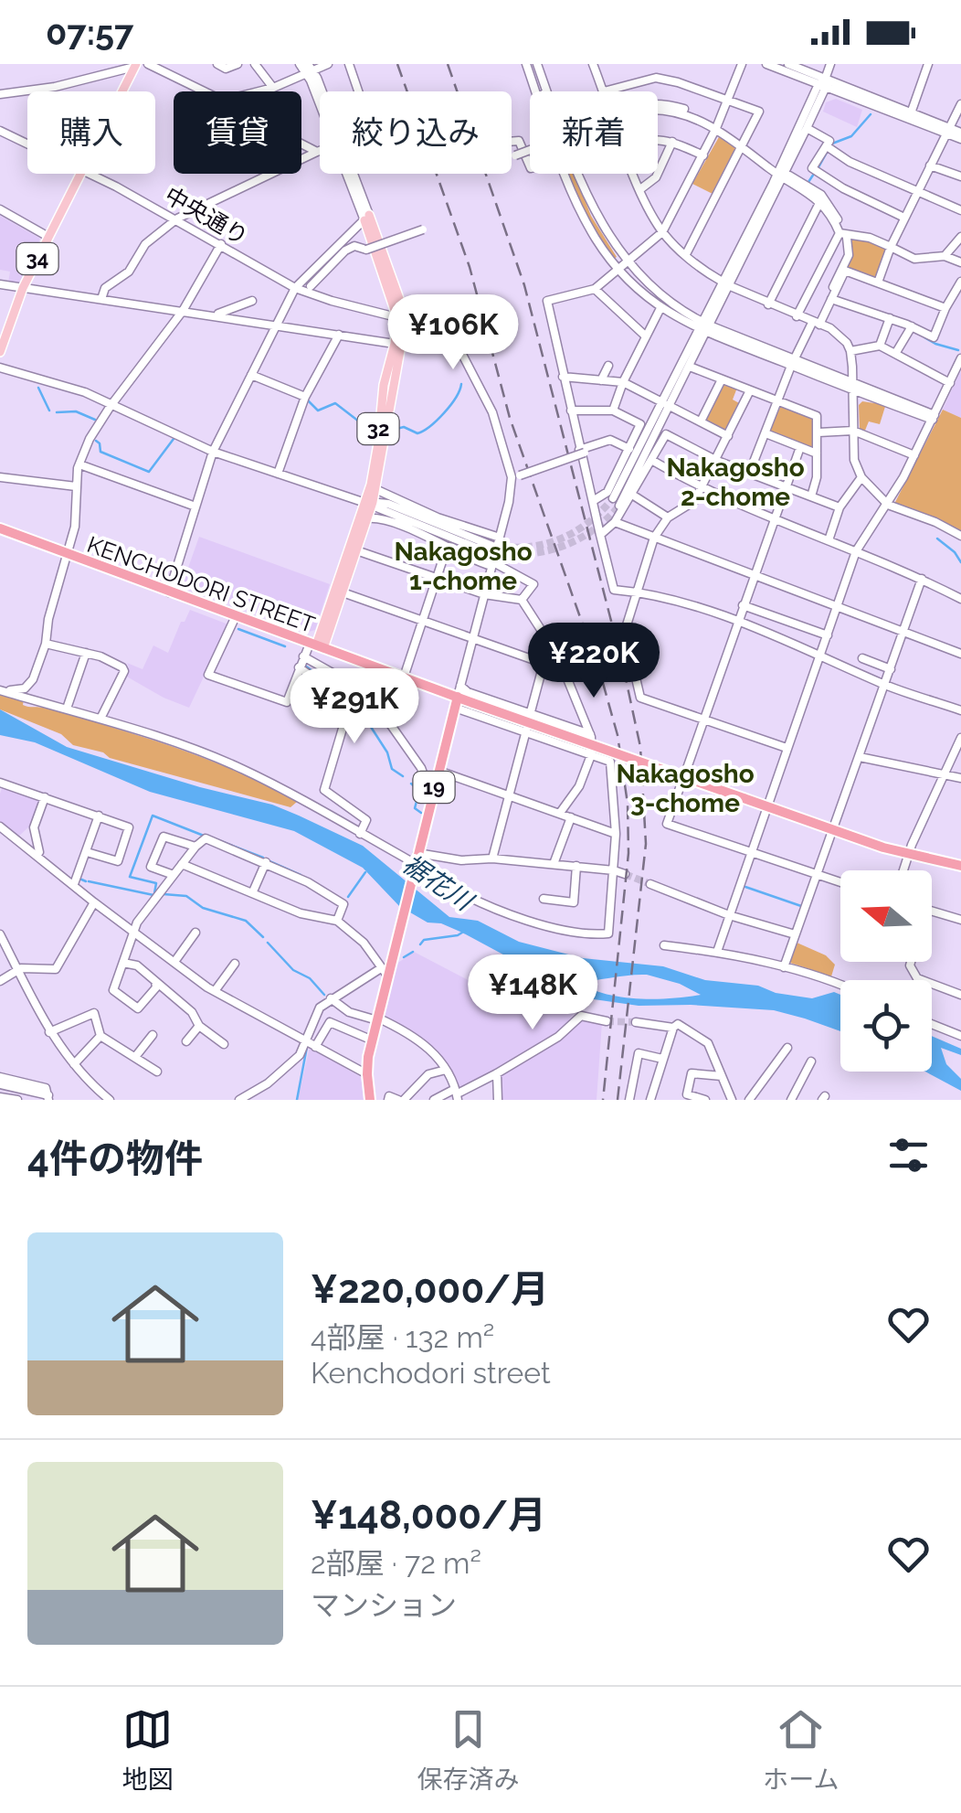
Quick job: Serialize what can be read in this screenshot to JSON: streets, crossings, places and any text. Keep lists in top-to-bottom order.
{
  "streets": {
    "highway": ["KENCHODORI STREET", "19"],
    "main road": ["34", "32"],
    "street": ["中央通り"]
  },
  "crossings": [
    ["中央通り", "32"],
    ["32", "KENCHODORI STREET"],
    ["KENCHODORI STREET", "19"]
  ],
  "districts": ["Nakagosho 2-chome", "Nakagosho 1-chome", "Nakagosho 3-chome"],
  "water": ["裾花川"],
  "north": "left",
  "page": {
    "status": "07:57",
    "chip": [
      "購入",
      "賃貸",
      "絞り込み",
      "新着"
    ],
    "price": [
      "¥106K",
      "¥220K",
      "¥291K",
      "¥148K"
    ],
    "heading": "4件の物件",
    "list": [
      {
        "name": "¥220,000/月",
        "note": "4部屋 · 132 m² · Kenchodori street"
      },
      {
        "name": "¥148,000/月",
        "note": "2部屋 · 72 m² · マンション"
      }
    ],
    "tabs": ["地図", "保存済み", "ホーム"]
  }
}
